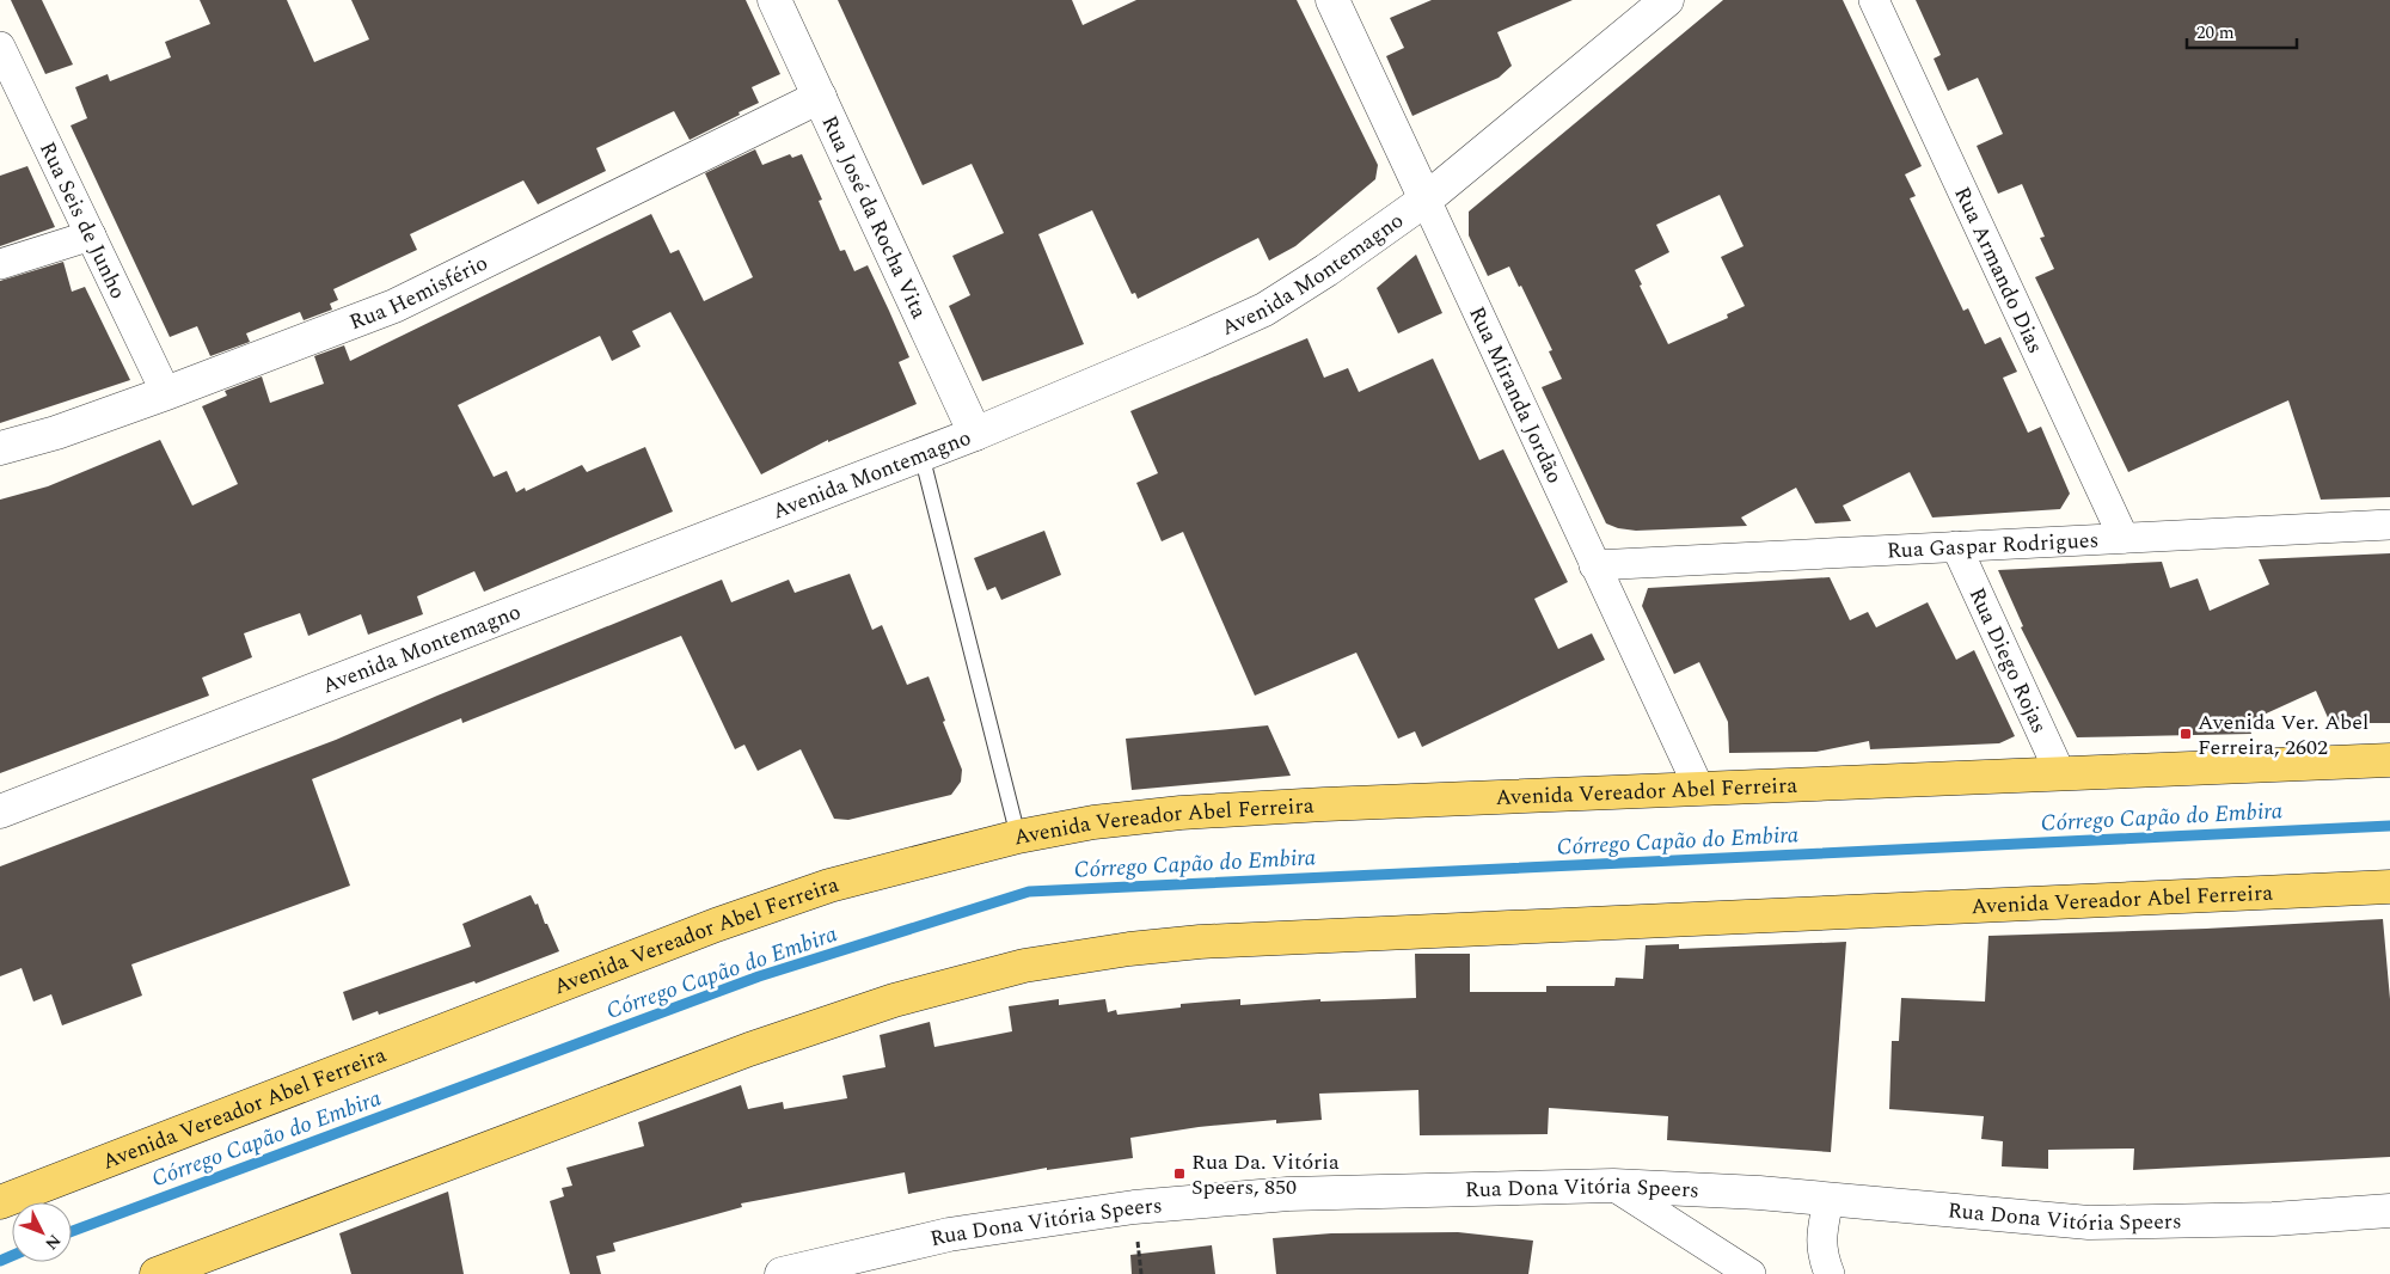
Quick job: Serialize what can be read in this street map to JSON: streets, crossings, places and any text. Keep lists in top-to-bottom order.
{
  "streets": {
    "main road": ["Avenida Vereador Abel Ferreira"],
    "street": [
      "Rua José da Rocha Vita",
      "Rua Seis de Junho",
      "Rua Armando Dias",
      "Avenida Montemagno",
      "Rua Hemisfério",
      "Rua Miranda Jordão",
      "Rua Gaspar Rodrigues",
      "Rua Diego Rojas",
      "Rua Dona Vitória Speers"
    ]
  },
  "crossings": [
    ["Rua José da Rocha Vita", "Avenida Montemagno"],
    ["Rua José da Rocha Vita", "Rua Hemisfério"],
    ["Rua Seis de Junho", "Rua Hemisfério"],
    ["Rua Armando Dias", "Rua Gaspar Rodrigues"],
    ["Avenida Montemagno", "Rua Miranda Jordão"],
    ["Rua Miranda Jordão", "Rua Gaspar Rodrigues"],
    ["Rua Miranda Jordão", "Avenida Vereador Abel Ferreira"],
    ["Rua Gaspar Rodrigues", "Rua Diego Rojas"],
    ["Rua Diego Rojas", "Avenida Vereador Abel Ferreira"]
  ],
  "water": ["Córrego Capão do Embira"],
  "places": {
    "transit": ["Avenida Ver. Abel Ferreira, 2602", "Rua Da. Vitória Speers, 850"]
  },
  "scale_bar": "20 m",
  "north": "bottom right"
}
